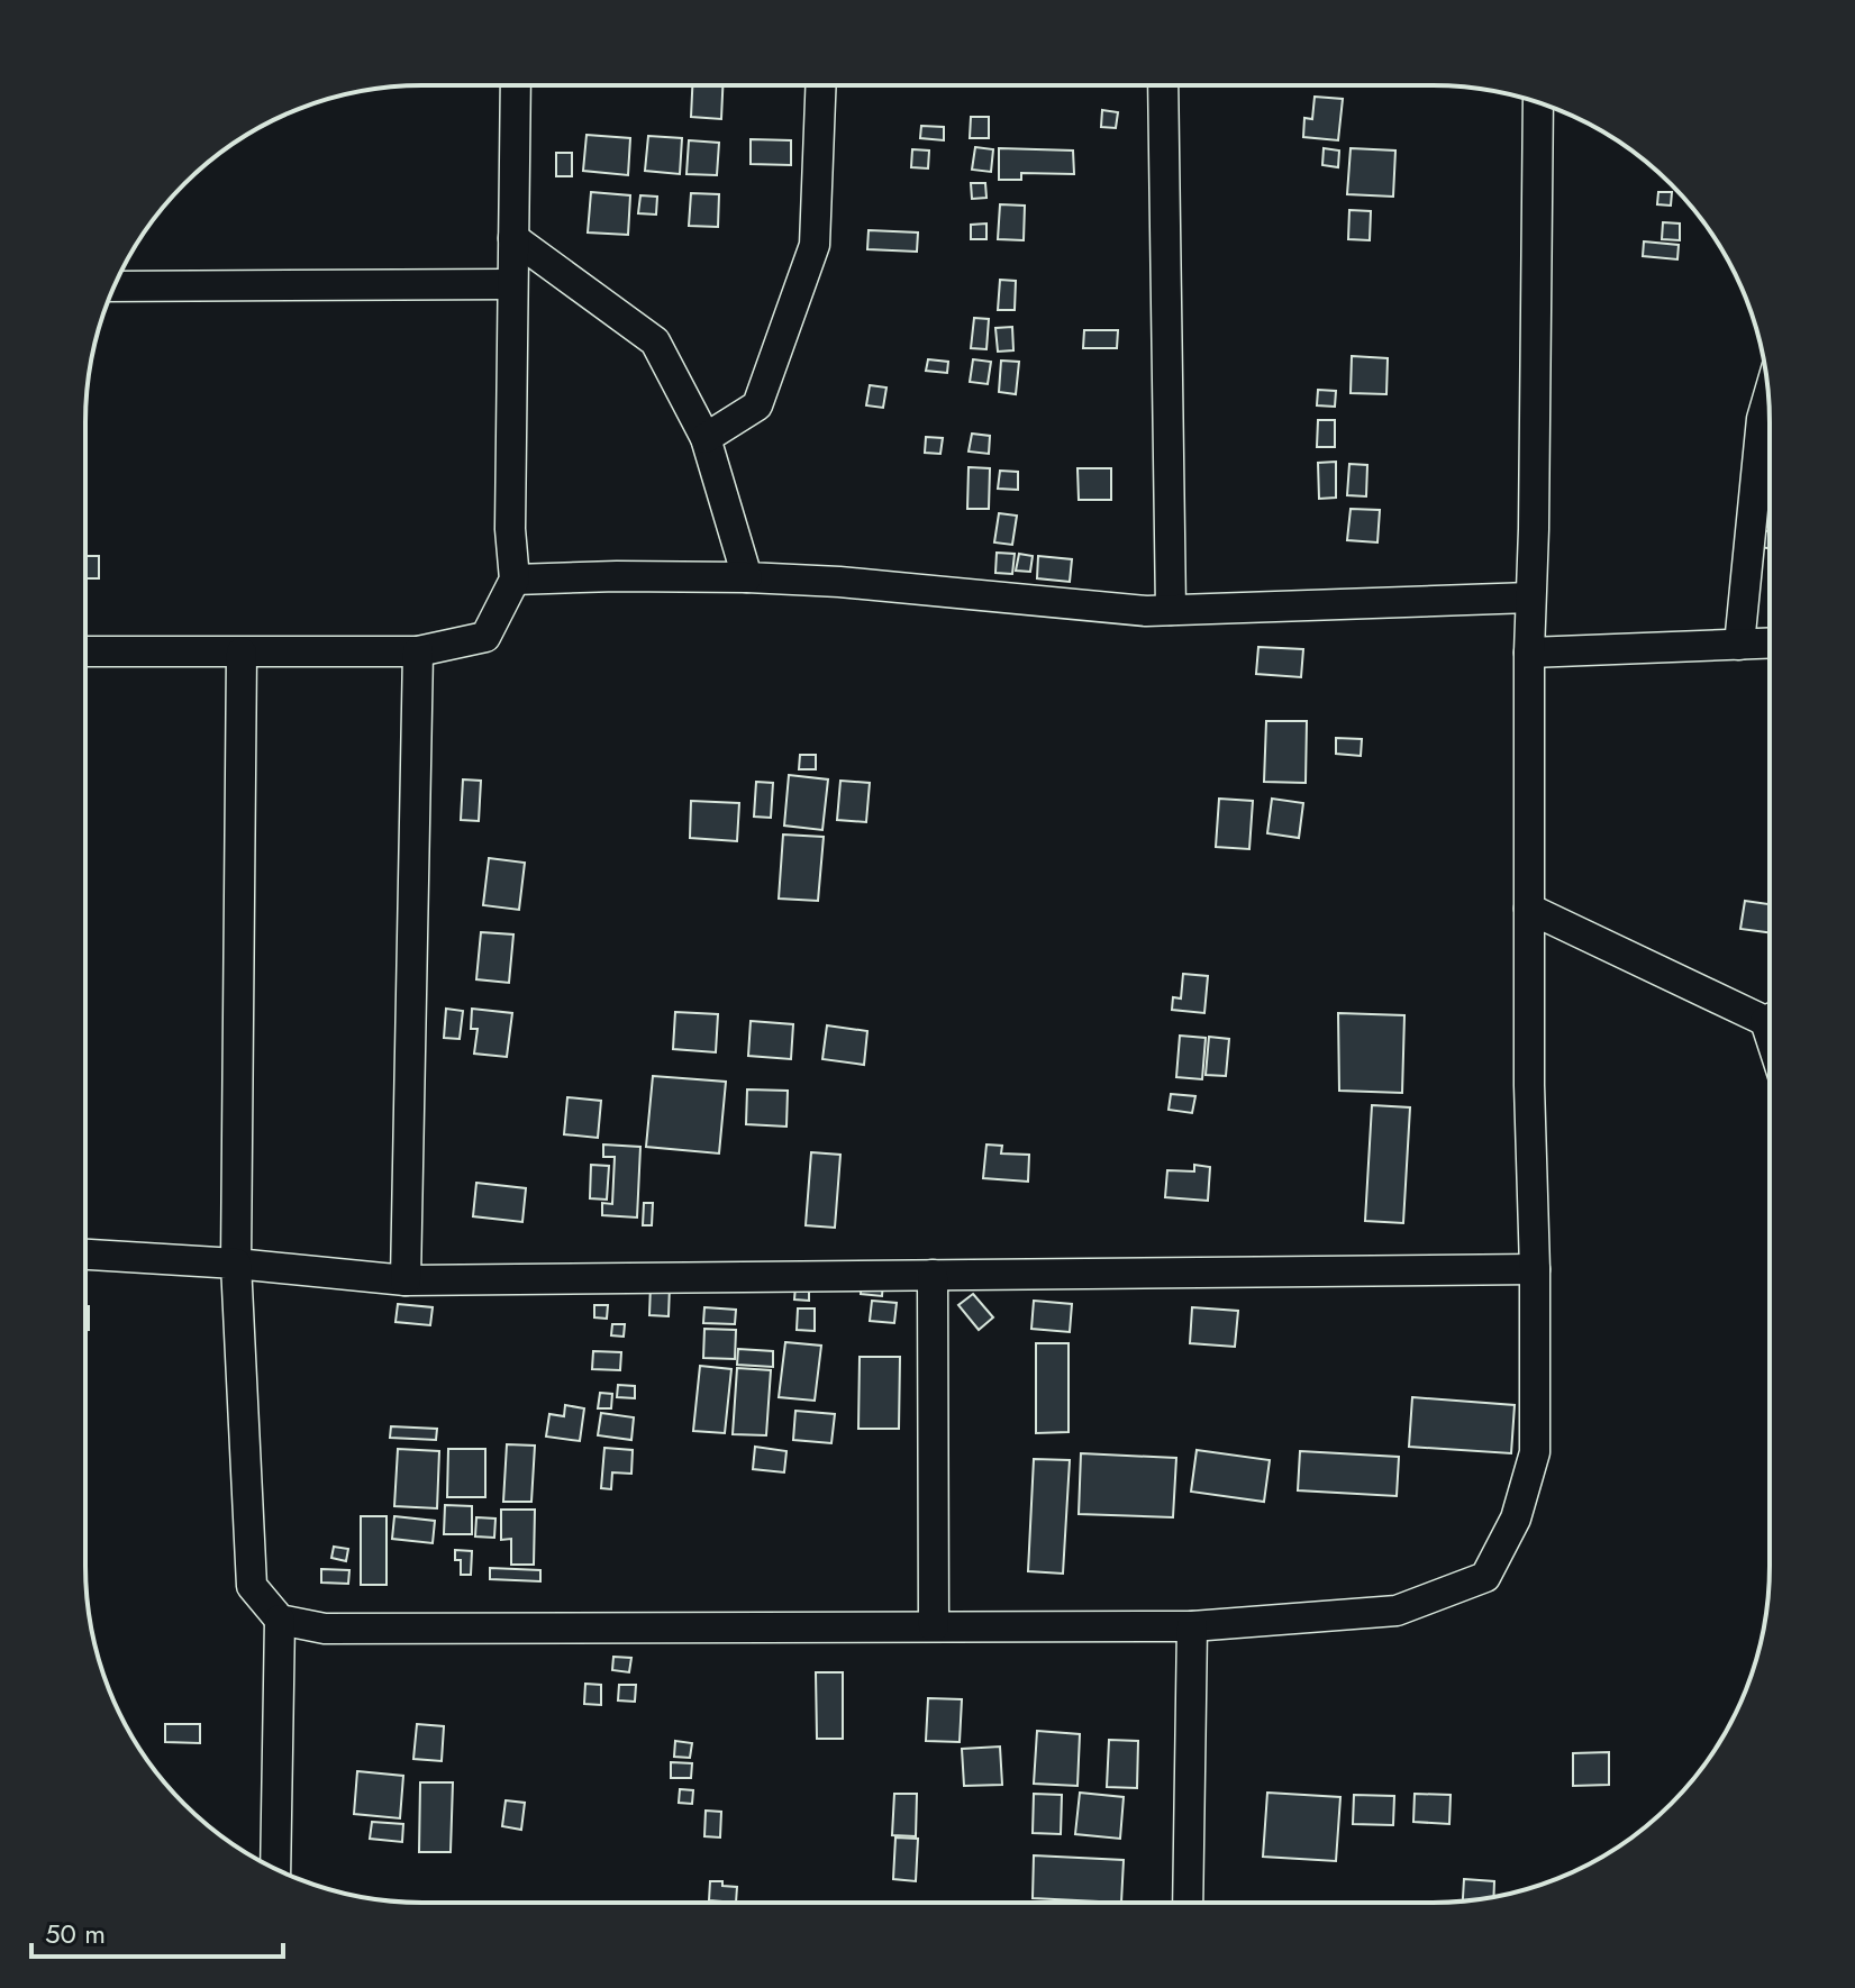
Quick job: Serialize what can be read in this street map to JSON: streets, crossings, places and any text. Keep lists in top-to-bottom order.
{
  "scale_bar": "50 m"
}
